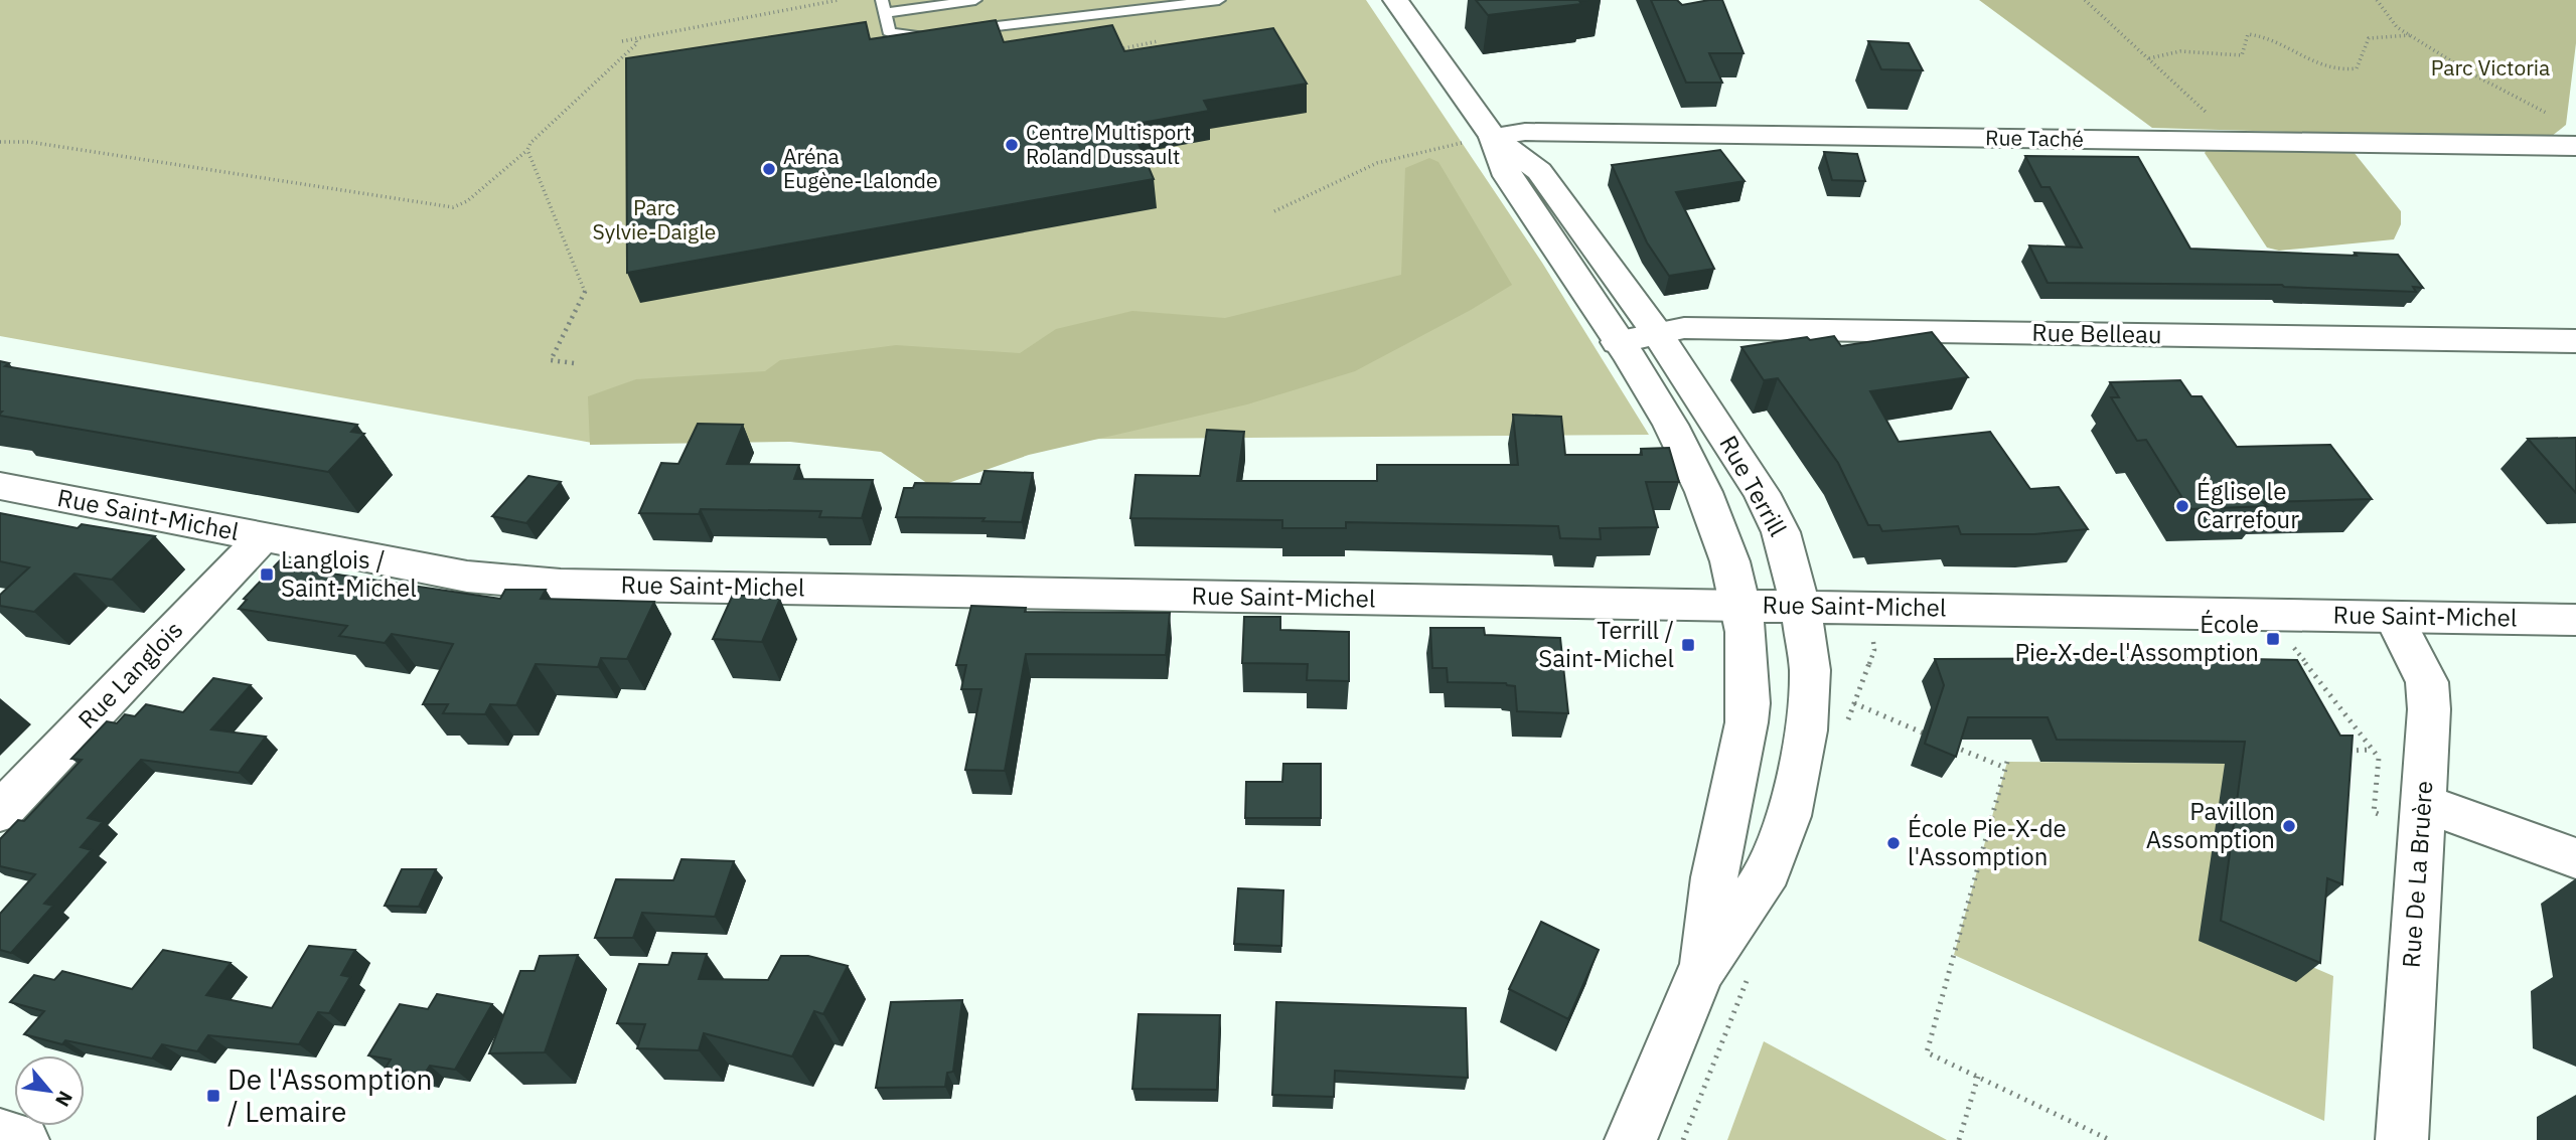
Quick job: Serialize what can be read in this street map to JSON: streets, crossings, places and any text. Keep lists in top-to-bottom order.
{
  "streets": {
    "street": [
      "Rue Taché",
      "Rue Belleau",
      "Rue Terrill",
      "Rue Saint-Michel",
      "Rue Langlois",
      "Rue De La Bruère"
    ]
  },
  "crossings": [
    ["Rue Taché", "Rue Terrill"],
    ["Rue Belleau", "Rue Terrill"],
    ["Rue Terrill", "Rue Saint-Michel"],
    ["Rue Saint-Michel", "Rue Langlois"],
    ["Rue Saint-Michel", "Rue De La Bruère"]
  ],
  "parks": ["Parc Victoria", "Parc Sylvie-Daigle"],
  "places": {
    "other": [
      "Centre Multisport Roland Dussault",
      "Aréna Eugène-Lalonde",
      "Église le Carrefour",
      "Pavillon Assomption",
      "École Pie-X-de l'Assomption"
    ],
    "transit": [
      "Langlois / Saint-Michel",
      "École Pie-X-de-l'Assomption",
      "Terrill / Saint-Michel",
      "De l'Assomption / Lemaire"
    ]
  },
  "north": "bottom right"
}
